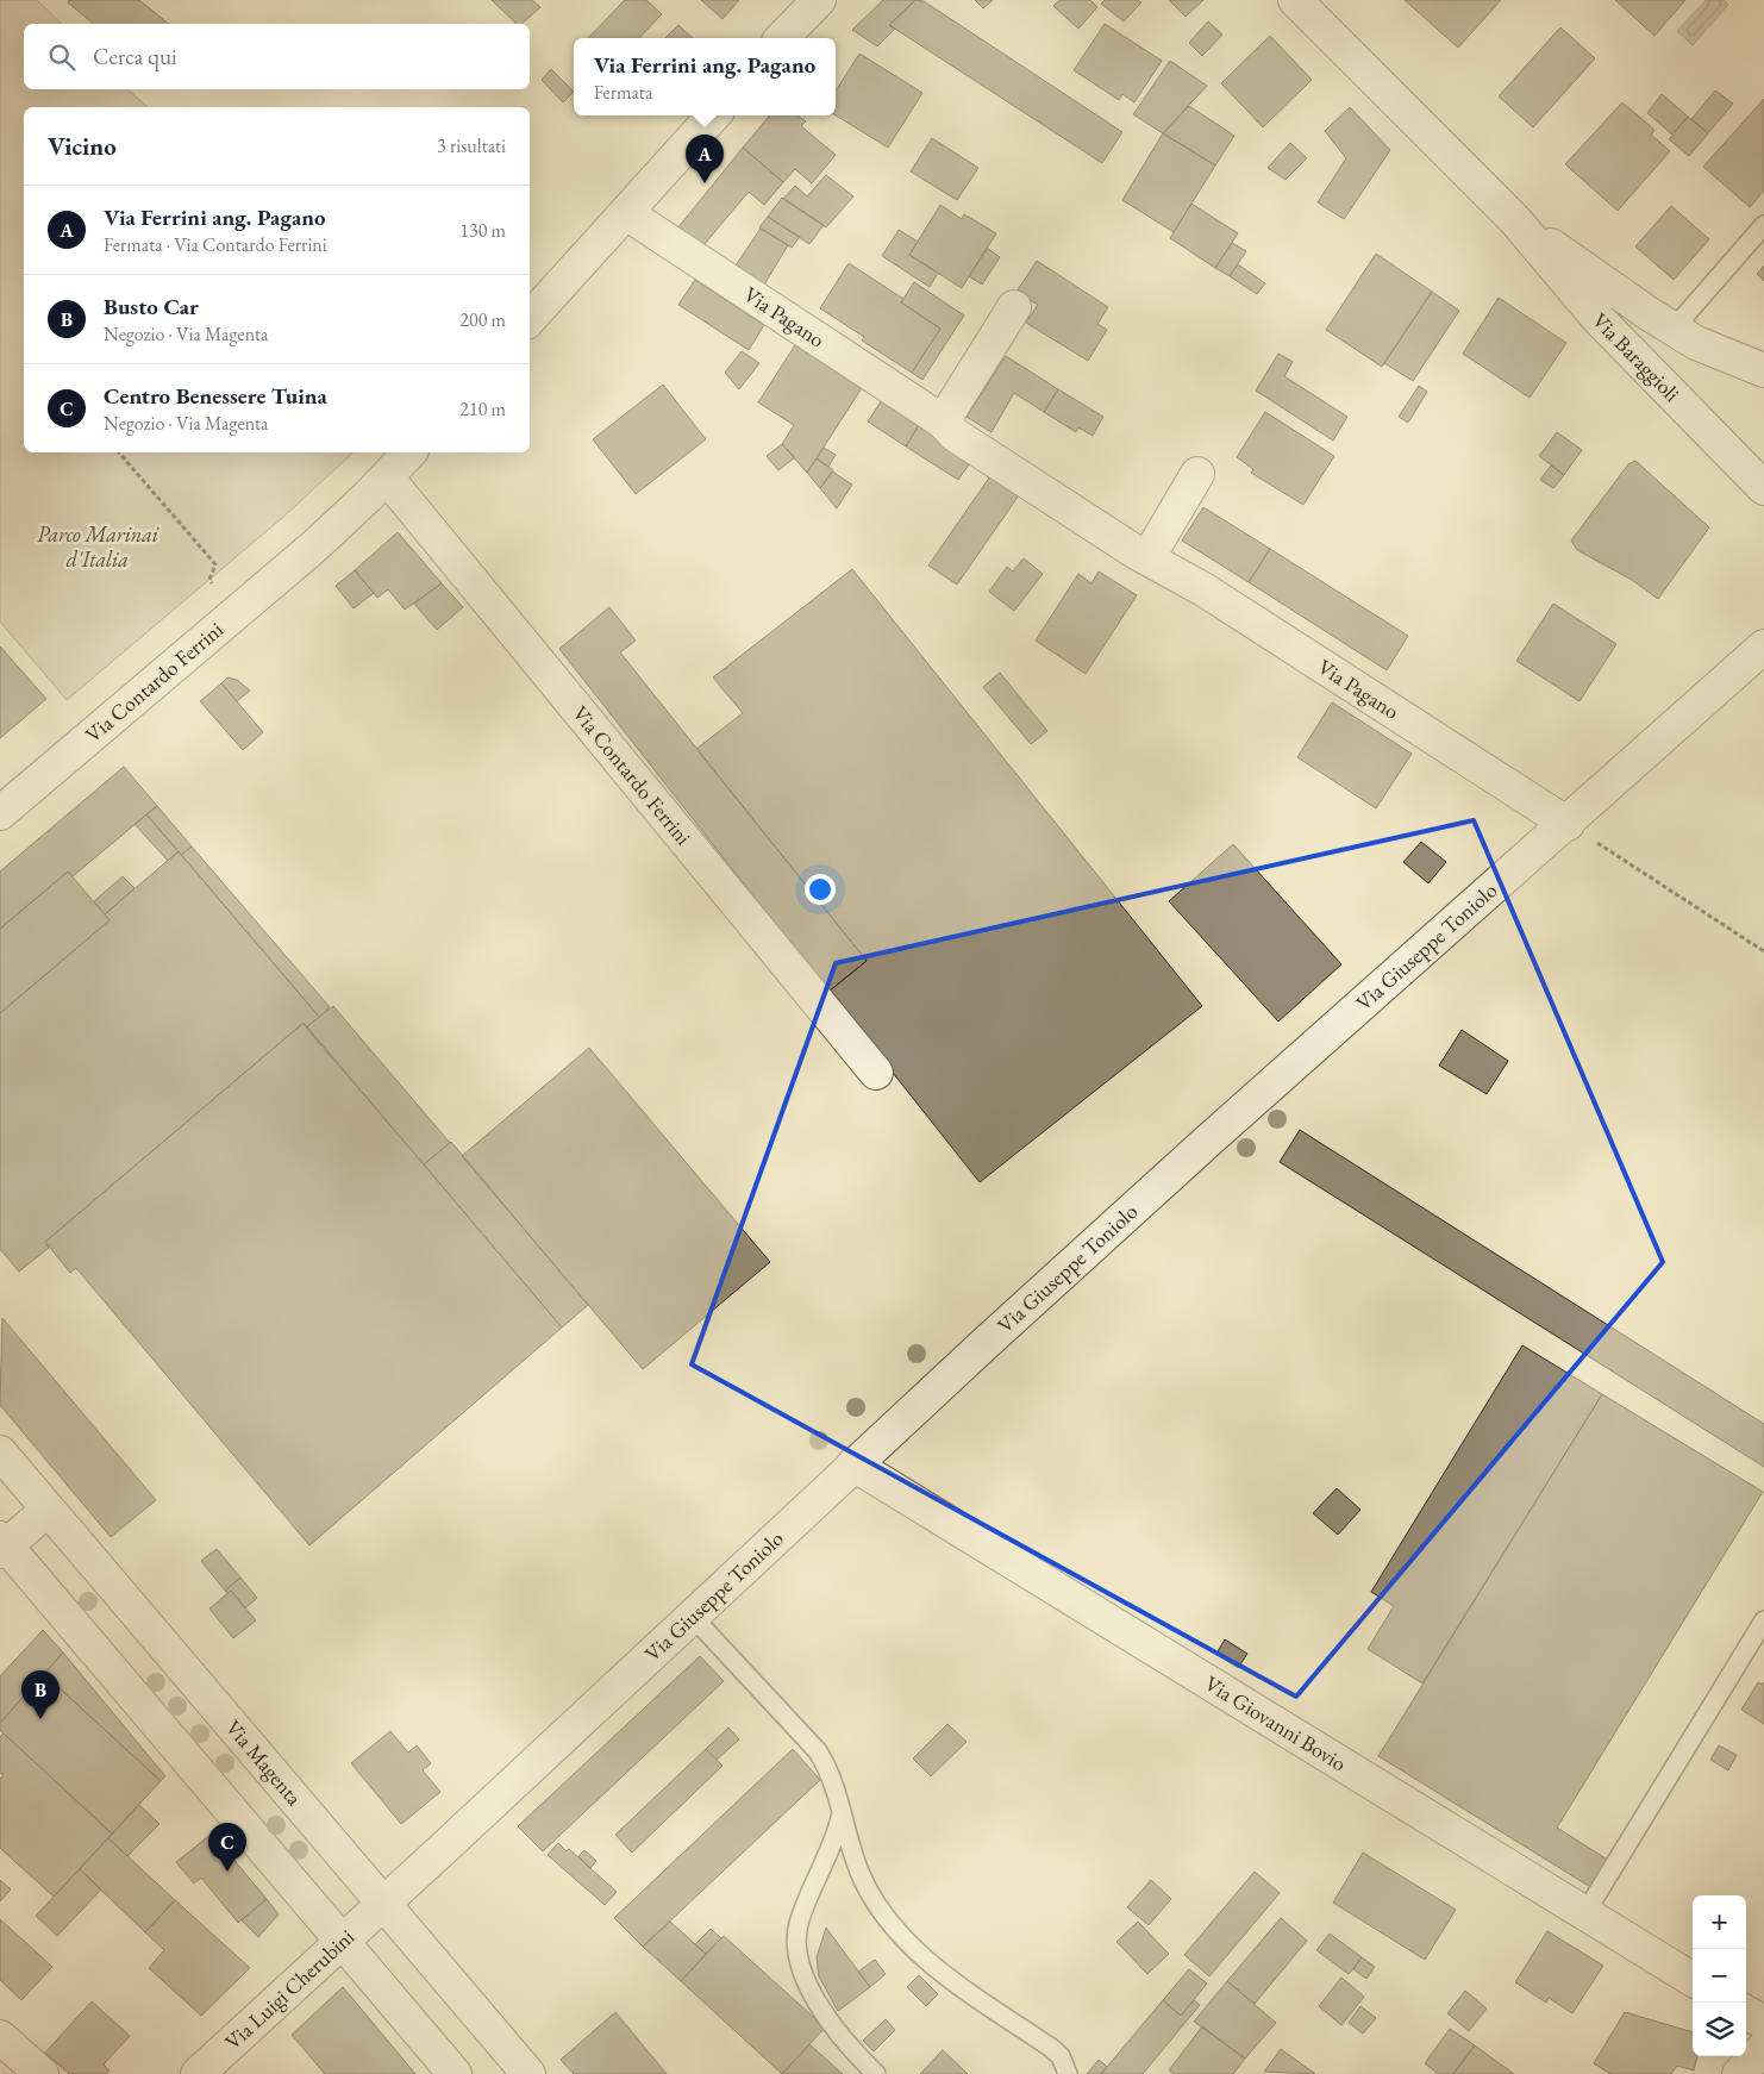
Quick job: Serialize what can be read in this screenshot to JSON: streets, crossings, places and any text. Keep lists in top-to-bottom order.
{
  "streets": {
    "street": [
      "Via Pagano",
      "Via Baraggioli",
      "Via Contardo Ferrini",
      "Via Giuseppe Toniolo",
      "Via Giovanni Bovio",
      "Via Magenta",
      "Via Luigi Cherubini"
    ]
  },
  "crossings": [
    ["Via Pagano", "Via Giuseppe Toniolo"],
    ["Via Giuseppe Toniolo", "Via Giovanni Bovio"],
    ["Via Giuseppe Toniolo", "Via Magenta"],
    ["Via Giuseppe Toniolo", "Via Luigi Cherubini"],
    ["Via Magenta", "Via Luigi Cherubini"]
  ],
  "parks": ["Parco Marinai d'Italia"],
  "page": {
    "search": "Cerca qui",
    "popup": ["Via Ferrini ang. Pagano", "Fermata"],
    "heading": ["Vicino", "3 risultati"],
    "pins": ["A", "B", "C"],
    "list": [
      {
        "mark": "A",
        "name": "Via Ferrini ang. Pagano",
        "note": "Fermata · Via Contardo Ferrini",
        "value": "130 m"
      },
      {
        "mark": "B",
        "name": "Busto Car",
        "note": "Negozio · Via Magenta",
        "value": "200 m"
      },
      {
        "mark": "C",
        "name": "Centro Benessere Tuina",
        "note": "Negozio · Via Magenta",
        "value": "210 m"
      }
    ],
    "map_buttons": ["+", "−"]
  }
}
